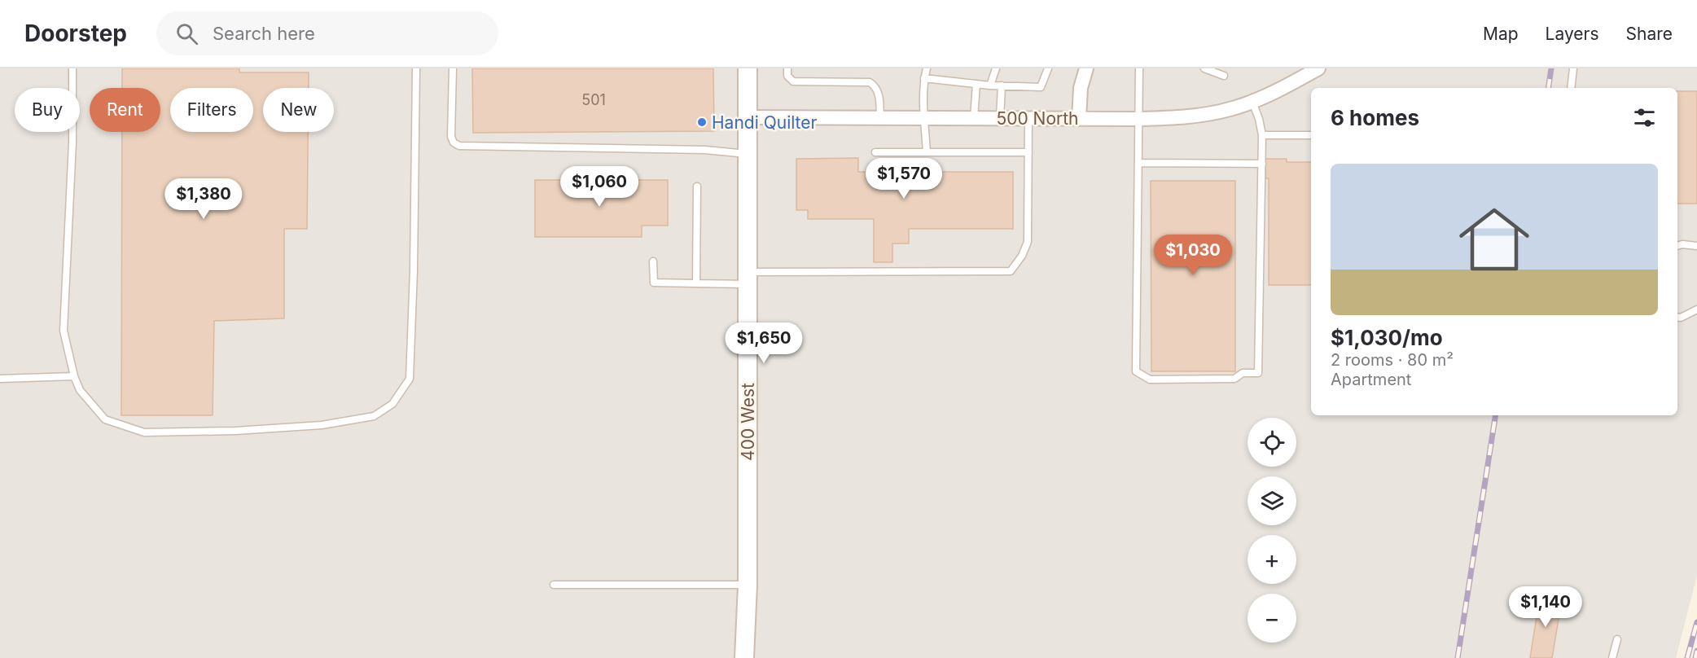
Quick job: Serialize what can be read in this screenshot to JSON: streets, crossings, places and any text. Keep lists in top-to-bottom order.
{
  "streets": {
    "street": ["500 North", "400 West"]
  },
  "crossings": [
    ["500 North", "400 West"]
  ],
  "places": ["Handi Quilter"],
  "house_numbers": ["501"],
  "page": {
    "header": "Doorstep",
    "search": "Search here",
    "nav": ["Map", "Layers", "Share"],
    "chip": [
      "Buy",
      "Rent",
      "Filters",
      "New"
    ],
    "heading": "6 homes",
    "list": [
      {
        "name": "$1,030/mo",
        "note": "2 rooms · 80 m² · Apartment"
      }
    ],
    "price": [
      "$1,570",
      "$1,060",
      "$1,380",
      "$1,030",
      "$1,650",
      "$1,140"
    ],
    "map_buttons": ["+", "−"]
  }
}
